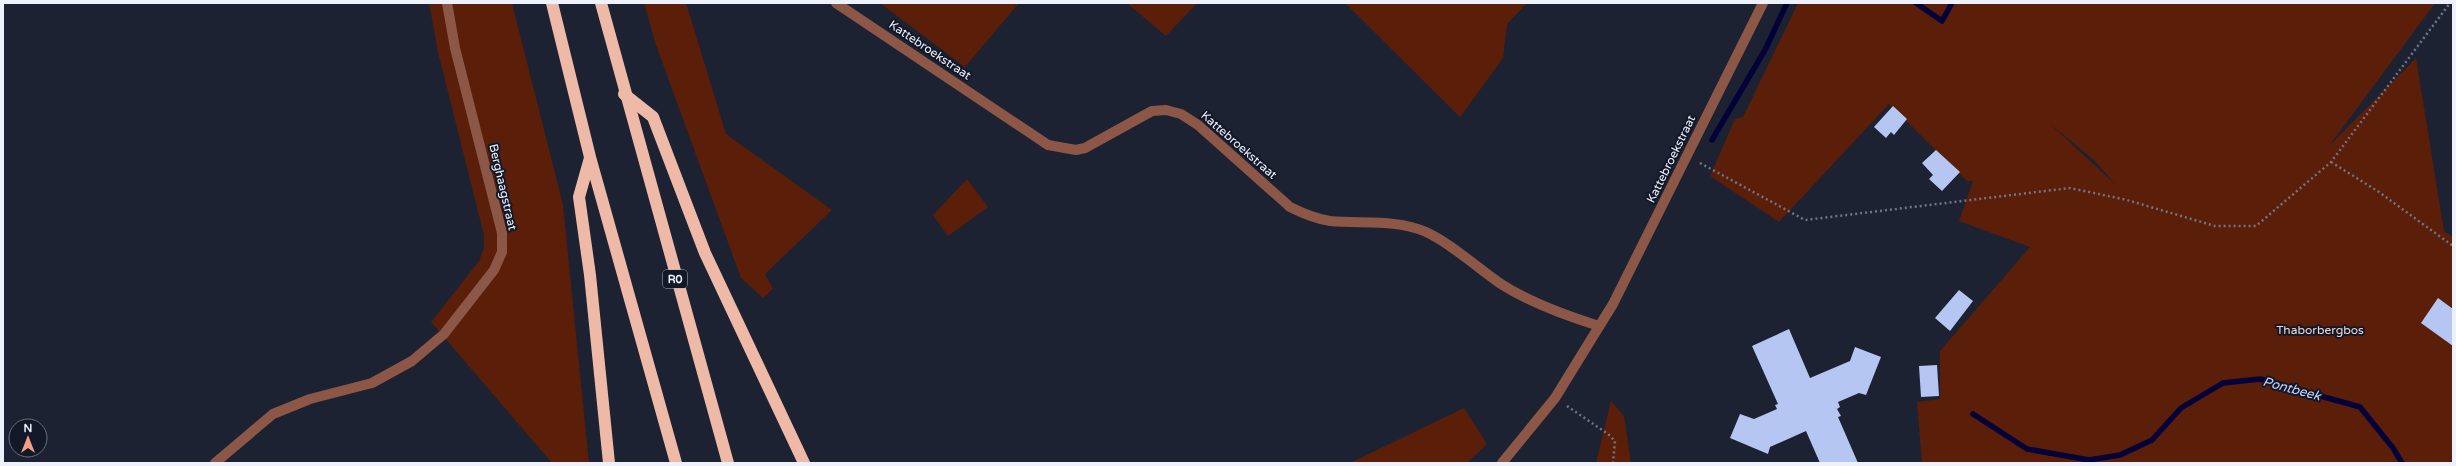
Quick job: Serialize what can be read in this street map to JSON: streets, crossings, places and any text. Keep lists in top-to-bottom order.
{
  "streets": {
    "highway": ["R0"],
    "street": ["Kattebroekstraat", "Berghaagstraat"]
  },
  "water": ["Pontbeek"],
  "parks": ["Thaborbergbos"],
  "north": "top"
}
